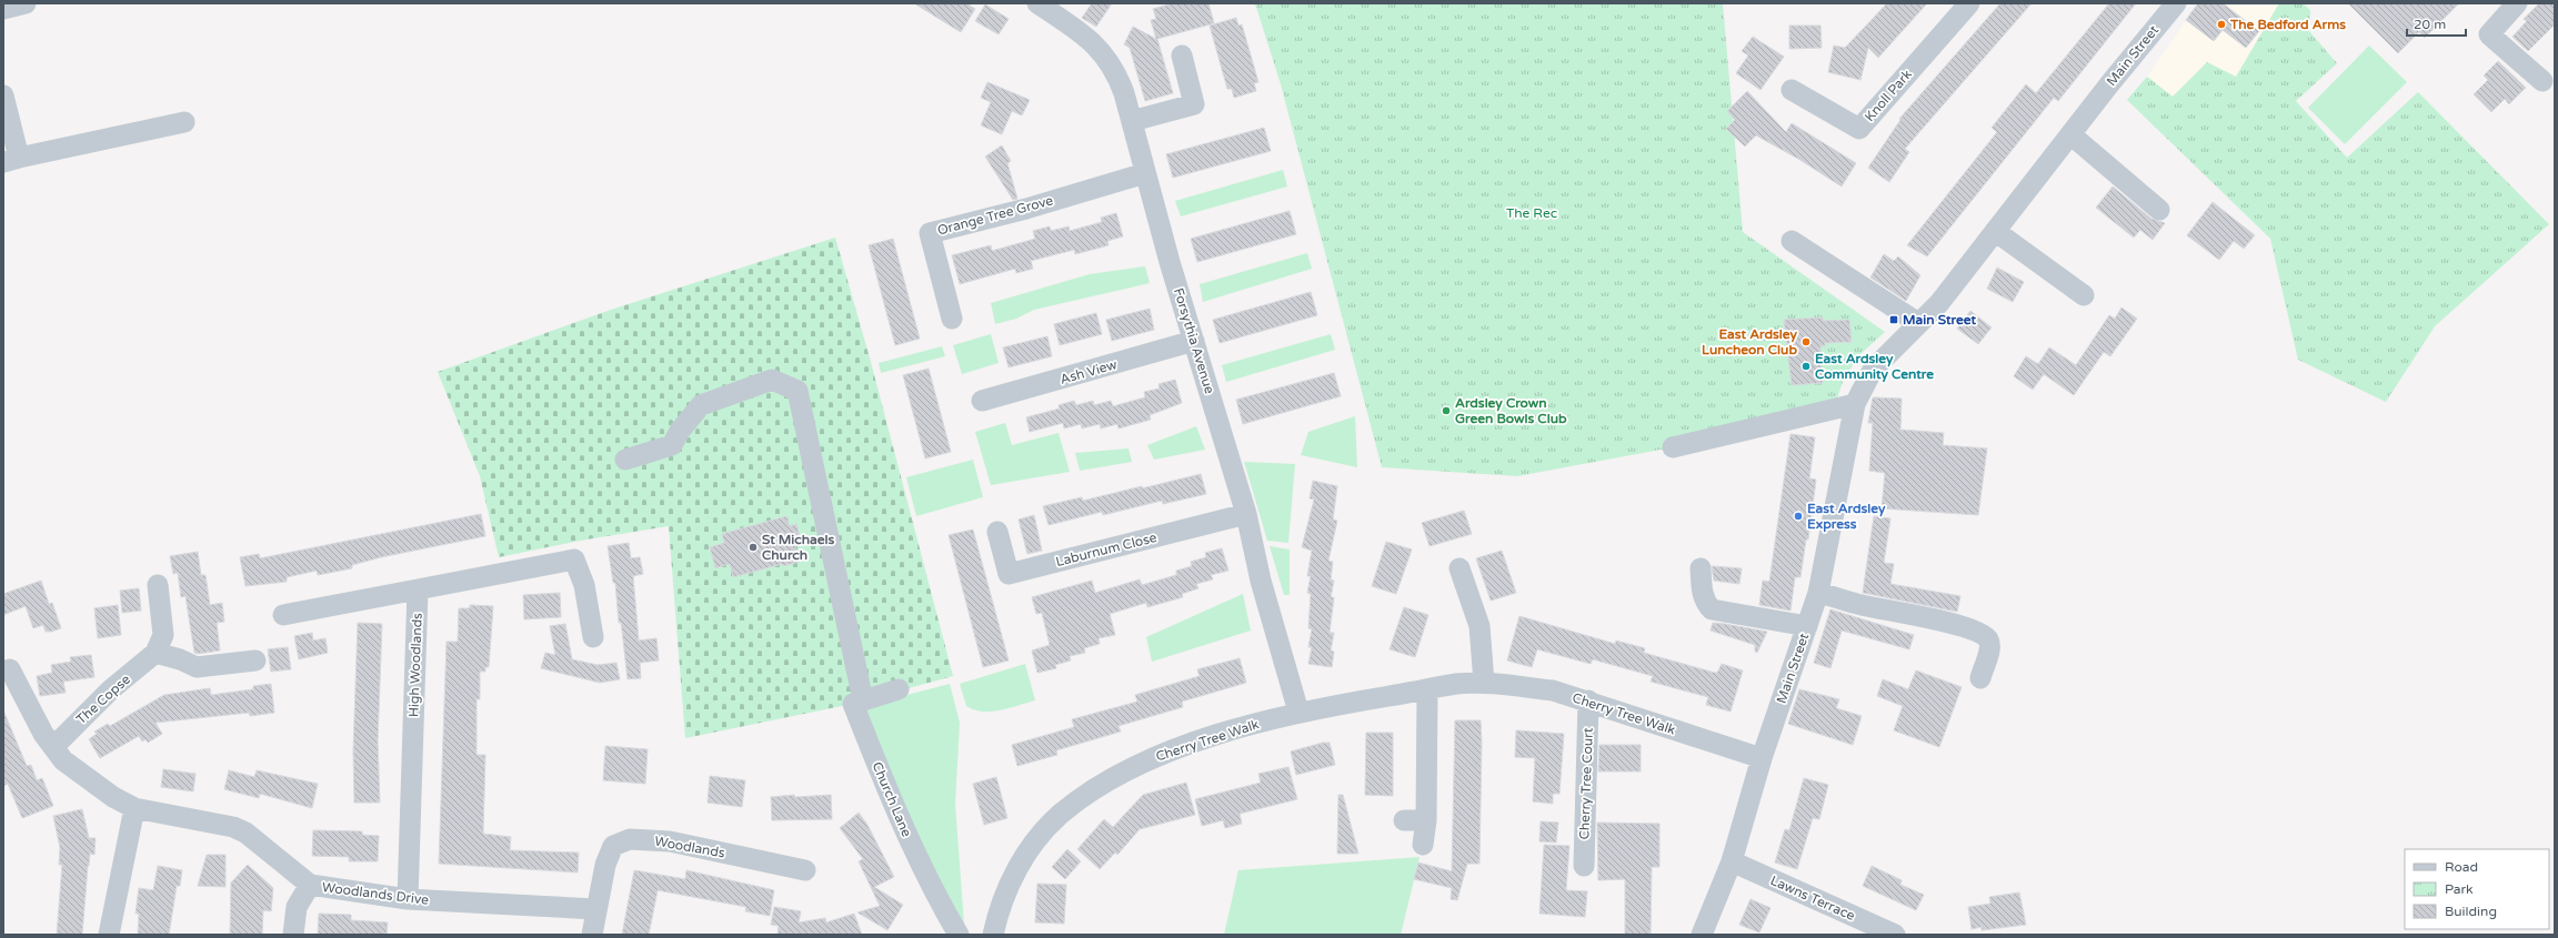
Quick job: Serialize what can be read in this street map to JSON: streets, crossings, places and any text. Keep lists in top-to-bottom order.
{
  "streets": {
    "street": [
      "Main Street",
      "Knoll Park",
      "Orange Tree Grove",
      "Forsythia Avenue",
      "Ash View",
      "Laburnum Close",
      "High Woodlands",
      "The Copse",
      "Cherry Tree Walk",
      "Cherry Tree Court",
      "Church Lane",
      "Woodlands",
      "Woodlands Drive",
      "Lawns Terrace"
    ]
  },
  "crossings": [
    ["Main Street", "Cherry Tree Walk"],
    ["Main Street", "Lawns Terrace"],
    ["Orange Tree Grove", "Forsythia Avenue"],
    ["Forsythia Avenue", "Ash View"],
    ["Forsythia Avenue", "Laburnum Close"],
    ["Forsythia Avenue", "Cherry Tree Walk"],
    ["High Woodlands", "Woodlands Drive"],
    ["The Copse", "Woodlands Drive"],
    ["Cherry Tree Walk", "Cherry Tree Court"],
    ["Woodlands", "Woodlands Drive"]
  ],
  "parks": ["The Rec"],
  "places": {
    "other": [
      "The Bedford Arms",
      "East Ardsley Luncheon Club",
      "East Ardsley Community Centre",
      "Ardsley Crown Green Bowls Club",
      "East Ardsley Express",
      "St Michaels Church"
    ],
    "transit": ["Main Street"]
  },
  "legend": ["Road", "Park", "Building"],
  "scale_bar": "20 m"
}
